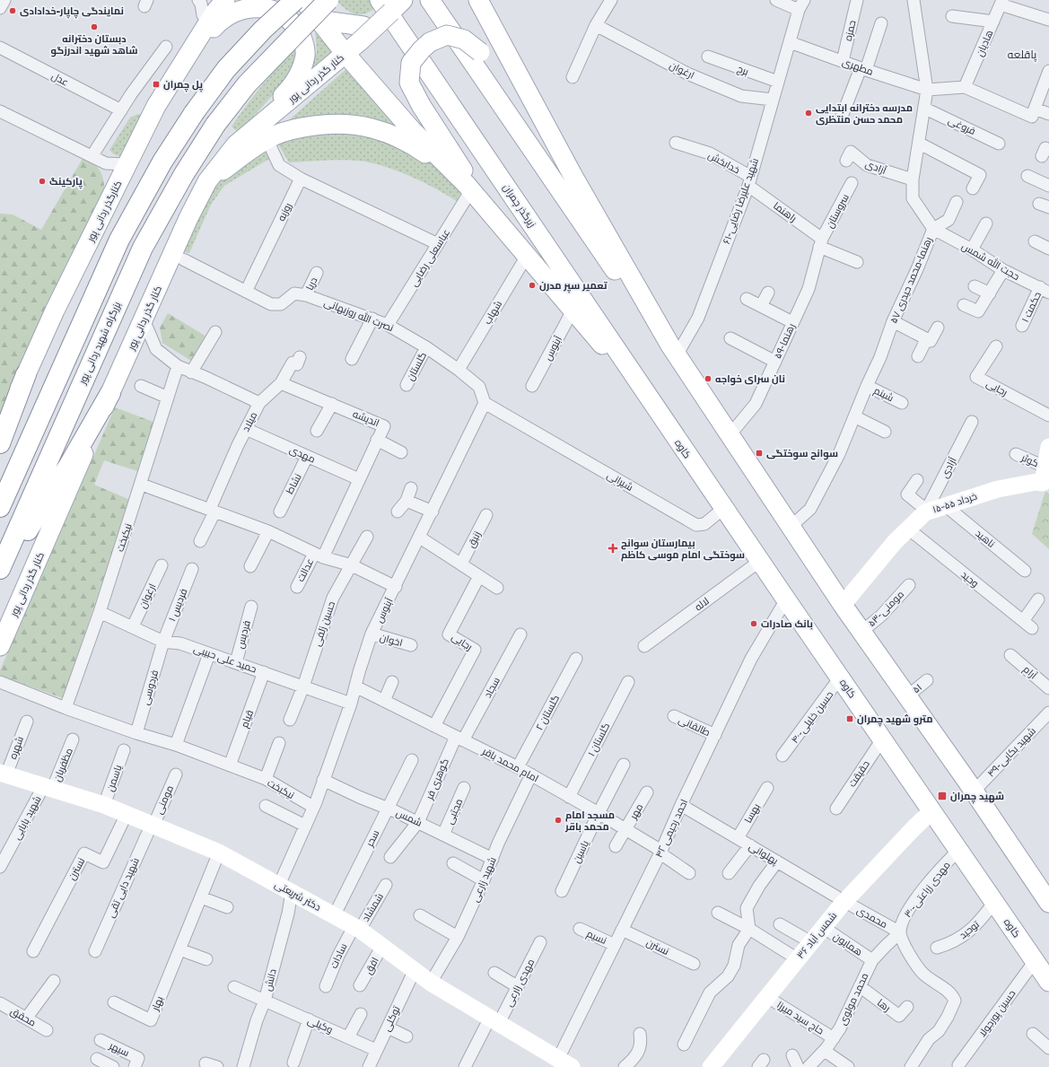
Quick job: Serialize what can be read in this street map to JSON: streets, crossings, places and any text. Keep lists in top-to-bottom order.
{
  "streets": {
    "highway": ["بزرگراه شهید ردانی پور"],
    "main road": [
      "کنار گذر ردانی پور",
      "زیرگذر چمران",
      "کنارگذر ردانی پور",
      "کاوه"
    ],
    "street": [
      "حمزه",
      "هادیان",
      "مطهری",
      "ارغوان",
      "برج",
      "عدل",
      "فروغی",
      "خدابخش",
      "آزادی",
      "۶۱-شهید علیرضا رضایی",
      "سروستان",
      "روزبه",
      "راهنما",
      "عباسعلی رضایی",
      "حجت الله شمس",
      "۵۷ رهنما-محمد حیدری",
      "دریا",
      "حکمت ۱",
      "شهاب",
      "نصرت الله روزبهانی",
      "۵۹-رهنما",
      "آبنوس",
      "گلستان",
      "رجایی",
      "شبنم",
      "اندیشه",
      "میلاد",
      "مهدی",
      "کوثر",
      "شیرانی",
      "نشاط",
      "۱۵-۵۵ خرداد",
      "نیکبخت",
      "ناهید",
      "زنبق",
      "عدالت",
      "وحید",
      "لاله",
      "فردیس ۱",
      "۵۳-مومنی",
      "حسین زلفی",
      "فردیس",
      "اخوان",
      "حمید علی حبیبی",
      "آرام",
      "فردوسی",
      "سجاد",
      "۵۱",
      "گلستان ۲",
      "۴۰-حسین خلیلی",
      "قیام",
      "طالقانی",
      "گلستان ۱",
      "شهره",
      "۴۹-شهید بکایی",
      "مظفریان",
      "امام محمد باقر",
      "حقیقت",
      "یاسمن",
      "گوهری فر",
      "مومنی",
      "مجتبی",
      "مهر",
      "بهسا",
      "شهید بابایی",
      "شمس",
      "۴۲ احمد رحیمی",
      "سحر",
      "یاسین",
      "پهلوانی",
      "نسترن",
      "شهید زارعی",
      "شهید دایی تقی",
      "۳۰-مهدی زراعتی",
      "دکتر شریعتی",
      "شمشاد",
      "محمدی",
      "توحید",
      "شمس آباد ۳۶",
      "نسیم",
      "همایون",
      "سادات",
      "افق",
      "دانش",
      "مهدی زارعی",
      "محمد مولوی",
      "بهار",
      "رها",
      "حسین پورجولا",
      "محقق",
      "حاج سید میرزا",
      "توکلی",
      "وکیلی",
      "سپهر"
    ]
  },
  "crossings": [
    ["حمزه", "مطهری"],
    ["مطهری", "۶۱-شهید علیرضا رضایی"],
    ["مطهری", "۵۷ رهنما-محمد حیدری"],
    ["ارغوان", "۶۱-شهید علیرضا رضایی"],
    ["ارغوان", "حمید علی حبیبی"],
    ["برج", "۶۱-شهید علیرضا رضایی"],
    ["کنار گذر ردانی پور", "زیرگذر چمران"],
    ["کنار گذر ردانی پور", "میلاد"],
    ["فروغی", "۵۷ رهنما-محمد حیدری"],
    ["خدابخش", "۶۱-شهید علیرضا رضایی"],
    ["خدابخش", "راهنما"],
    ["آزادی", "۵۷ رهنما-محمد حیدری"],
    ["آزادی", "۱۵-۵۵ خرداد"],
    ["۶۱-شهید علیرضا رضایی", "راهنما"],
    ["زیرگذر چمران", "کاوه"],
    ["سروستان", "راهنما"],
    ["سروستان", "۵۹-رهنما"],
    ["روزبه", "نصرت الله روزبهانی"],
    ["راهنما", "۵۹-رهنما"],
    ["عباسعلی رضایی", "نصرت الله روزبهانی"],
    ["حجت الله شمس", "۵۷ رهنما-محمد حیدری"],
    ["حجت الله شمس", "حکمت ۱"],
    ["۵۷ رهنما-محمد حیدری", "شبنم"],
    ["دریا", "نصرت الله روزبهانی"],
    ["شهاب", "نصرت الله روزبهانی"],
    ["نصرت الله روزبهانی", "آبنوس"],
    ["نصرت الله روزبهانی", "گلستان"],
    ["نصرت الله روزبهانی", "شیرانی"],
    ["آبنوس", "شیرانی"],
    ["آبنوس", "نیکبخت"],
    ["آبنوس", "اخوان"],
    ["آبنوس", "حمید علی حبیبی"],
    ["آبنوس", "امام محمد باقر"],
    ["آبنوس", "شمس"],
    ["آبنوس", "دکتر شریعتی"],
    ["آبنوس", "دانش"],
    ["رجایی", "امام محمد باقر"],
    ["اندیشه", "مهدی"],
    ["اندیشه", "عدالت"],
    ["میلاد", "مهدی"],
    ["میلاد", "نیکبخت"],
    ["کاوه", "شیرانی"],
    ["کاوه", "لاله"],
    ["کاوه", "۴۰-حسین خلیلی"],
    ["کاوه", "حقیقت"],
    ["کاوه", "۴۲ احمد رحیمی"],
    ["کاوه", "۳۰-مهدی زراعتی"],
    ["کاوه", "توحید"],
    ["کاوه", "شمس آباد ۳۶"],
    ["کاوه", "حسین پورجولا"],
    ["مهدی", "نشاط"],
    ["کوثر", "۱۵-۵۵ خرداد"],
    ["۱۵-۵۵ خرداد", "ناهید"],
    ["۱۵-۵۵ خرداد", "وحید"],
    ["نیکبخت", "حمید علی حبیبی"],
    ["نیکبخت", "فردوسی"],
    ["نیکبخت", "قیام"],
    ["فردیس ۱", "حمید علی حبیبی"],
    ["فردیس ۱", "فردوسی"],
    ["حسین زلفی", "حمید علی حبیبی"],
    ["فردیس", "حمید علی حبیبی"],
    ["حمید علی حبیبی", "فردوسی"],
    ["حمید علی حبیبی", "قیام"],
    ["سجاد", "امام محمد باقر"],
    ["سجاد", "گوهری فر"],
    ["گلستان ۲", "امام محمد باقر"],
    ["طالقانی", "۴۲ احمد رحیمی"],
    ["گلستان ۱", "امام محمد باقر"],
    ["شهره", "دکتر شریعتی"],
    ["مظفریان", "شهید بابایی"],
    ["مظفریان", "دکتر شریعتی"],
    ["امام محمد باقر", "گوهری فر"],
    ["امام محمد باقر", "مهر"],
    ["امام محمد باقر", "۴۲ احمد رحیمی"],
    ["امام محمد باقر", "یاسین"],
    ["امام محمد باقر", "شهید زارعی"],
    ["یاسمن", "دکتر شریعتی"],
    ["گوهری فر", "شمس"],
    ["مومنی", "شهید دایی تقی"],
    ["مومنی", "دکتر شریعتی"],
    ["مجتبی", "شمس"],
    ["بهسا", "پهلوانی"],
    ["شهید بابایی", "دکتر شریعتی"],
    ["شمس", "سحر"],
    ["شمس", "شهید زارعی"],
    ["۴۲ احمد رحیمی", "پهلوانی"],
    ["۴۲ احمد رحیمی", "نسترن"],
    ["۴۲ احمد رحیمی", "دکتر شریعتی"],
    ["۴۲ احمد رحیمی", "نسیم"],
    ["سحر", "دکتر شریعتی"],
    ["پهلوانی", "محمدی"],
    ["پهلوانی", "شمس آباد ۳۶"],
    ["نسترن", "دکتر شریعتی"],
    ["شهید زارعی", "دکتر شریعتی"],
    ["شهید دایی تقی", "دکتر شریعتی"],
    ["۳۰-مهدی زراعتی", "محمدی"],
    ["۳۰-مهدی زراعتی", "محمد مولوی"],
    ["دکتر شریعتی", "شمشاد"],
    ["دکتر شریعتی", "سادات"],
    ["دکتر شریعتی", "افق"],
    ["دکتر شریعتی", "دانش"],
    ["دکتر شریعتی", "مهدی زارعی"],
    ["دکتر شریعتی", "بهار"],
    ["دکتر شریعتی", "توکلی"],
    ["شمشاد", "سادات"],
    ["محمدی", "شمس آباد ۳۶"],
    ["محمدی", "محمد مولوی"],
    ["شمس آباد ۳۶", "همایون"],
    ["شمس آباد ۳۶", "حاج سید میرزا"],
    ["همایون", "محمد مولوی"],
    ["دانش", "وکیلی"],
    ["محمد مولوی", "رها"],
    ["محمد مولوی", "حاج سید میرزا"],
    ["توکلی", "وکیلی"]
  ],
  "districts": ["پاقلعه"],
  "places": {
    "other": [
      "نمایندگی چاپار-خدادادی",
      "دبستان دخترانه شاهد شهید اندرزگو",
      "مدرسه دخترانه ابتدایی محمد حسن منتظری",
      "پارکینگ",
      "تعمیر سپر مدرن",
      "نان سرای خواجه",
      "بانک صادرات",
      "مسجد امام محمد باقر"
    ],
    "transit": [
      "پل چمران",
      "سوانح سوختگی",
      "مترو شهید چمران",
      "شهید چمران"
    ],
    "health": ["بیمارستان سوانح سوختگی امام موسی کاظم"]
  }
}
